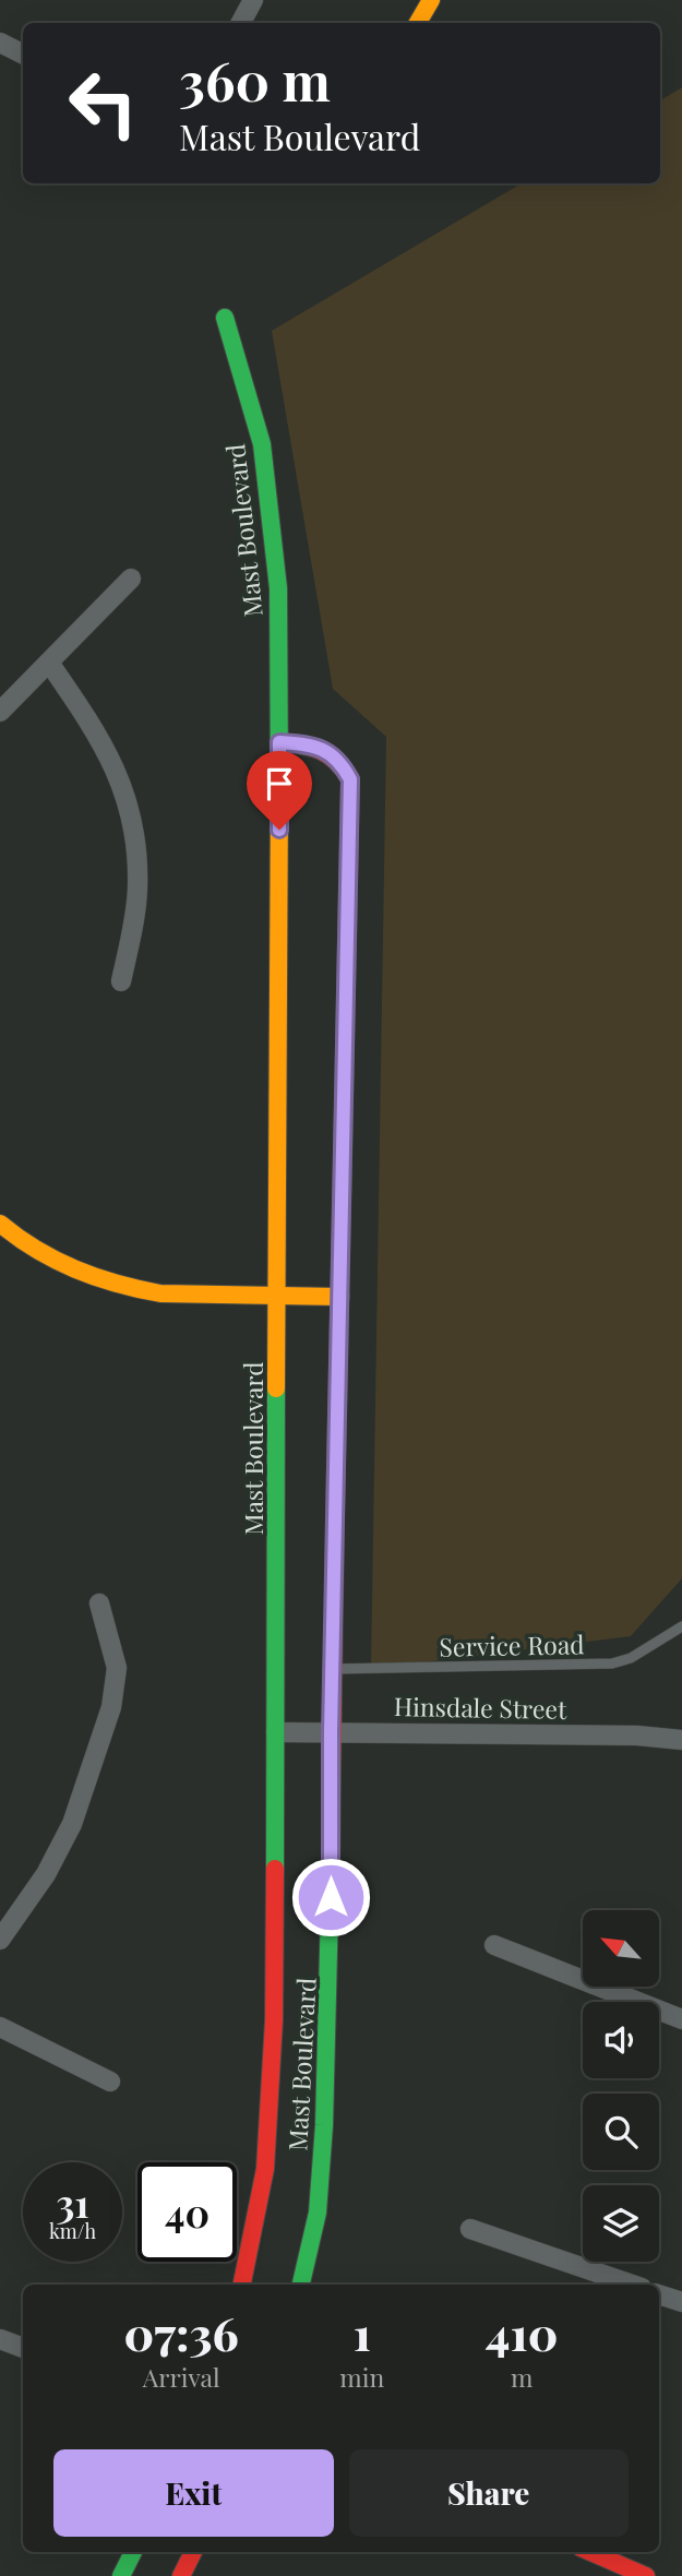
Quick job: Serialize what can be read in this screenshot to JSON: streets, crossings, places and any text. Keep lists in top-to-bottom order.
{
  "streets": {
    "street": ["Mast Boulevard", "Hinsdale Street"],
    "lane": ["Service Road"]
  },
  "crossings": [
    ["Mast Boulevard", "Service Road"],
    ["Mast Boulevard", "Hinsdale Street"]
  ],
  "north": "top left",
  "page": {
    "turn": ["360 m", "Mast Boulevard"],
    "speed": "31 km/h",
    "limit": "40",
    "eta": [
      "07:36",
      "Arrival",
      "1",
      "min",
      "410",
      "m"
    ],
    "buttons": ["Exit", "Share"]
  }
}
